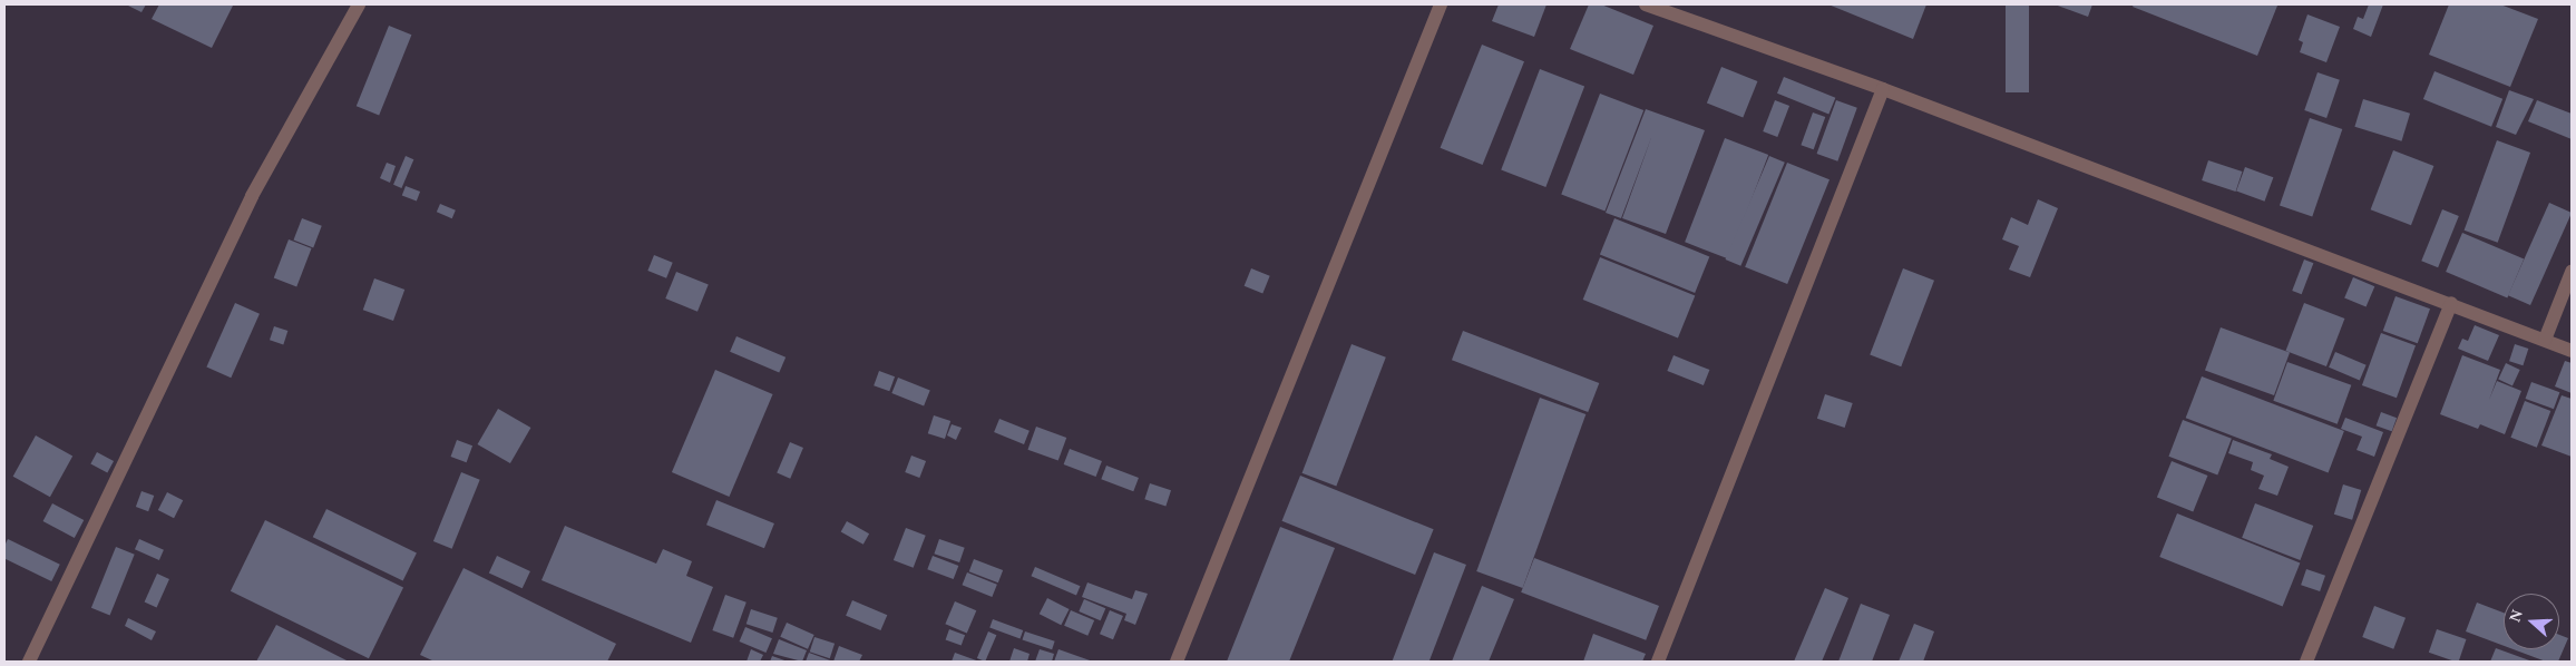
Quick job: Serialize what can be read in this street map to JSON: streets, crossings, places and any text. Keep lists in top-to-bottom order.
{
  "north": "left"
}
